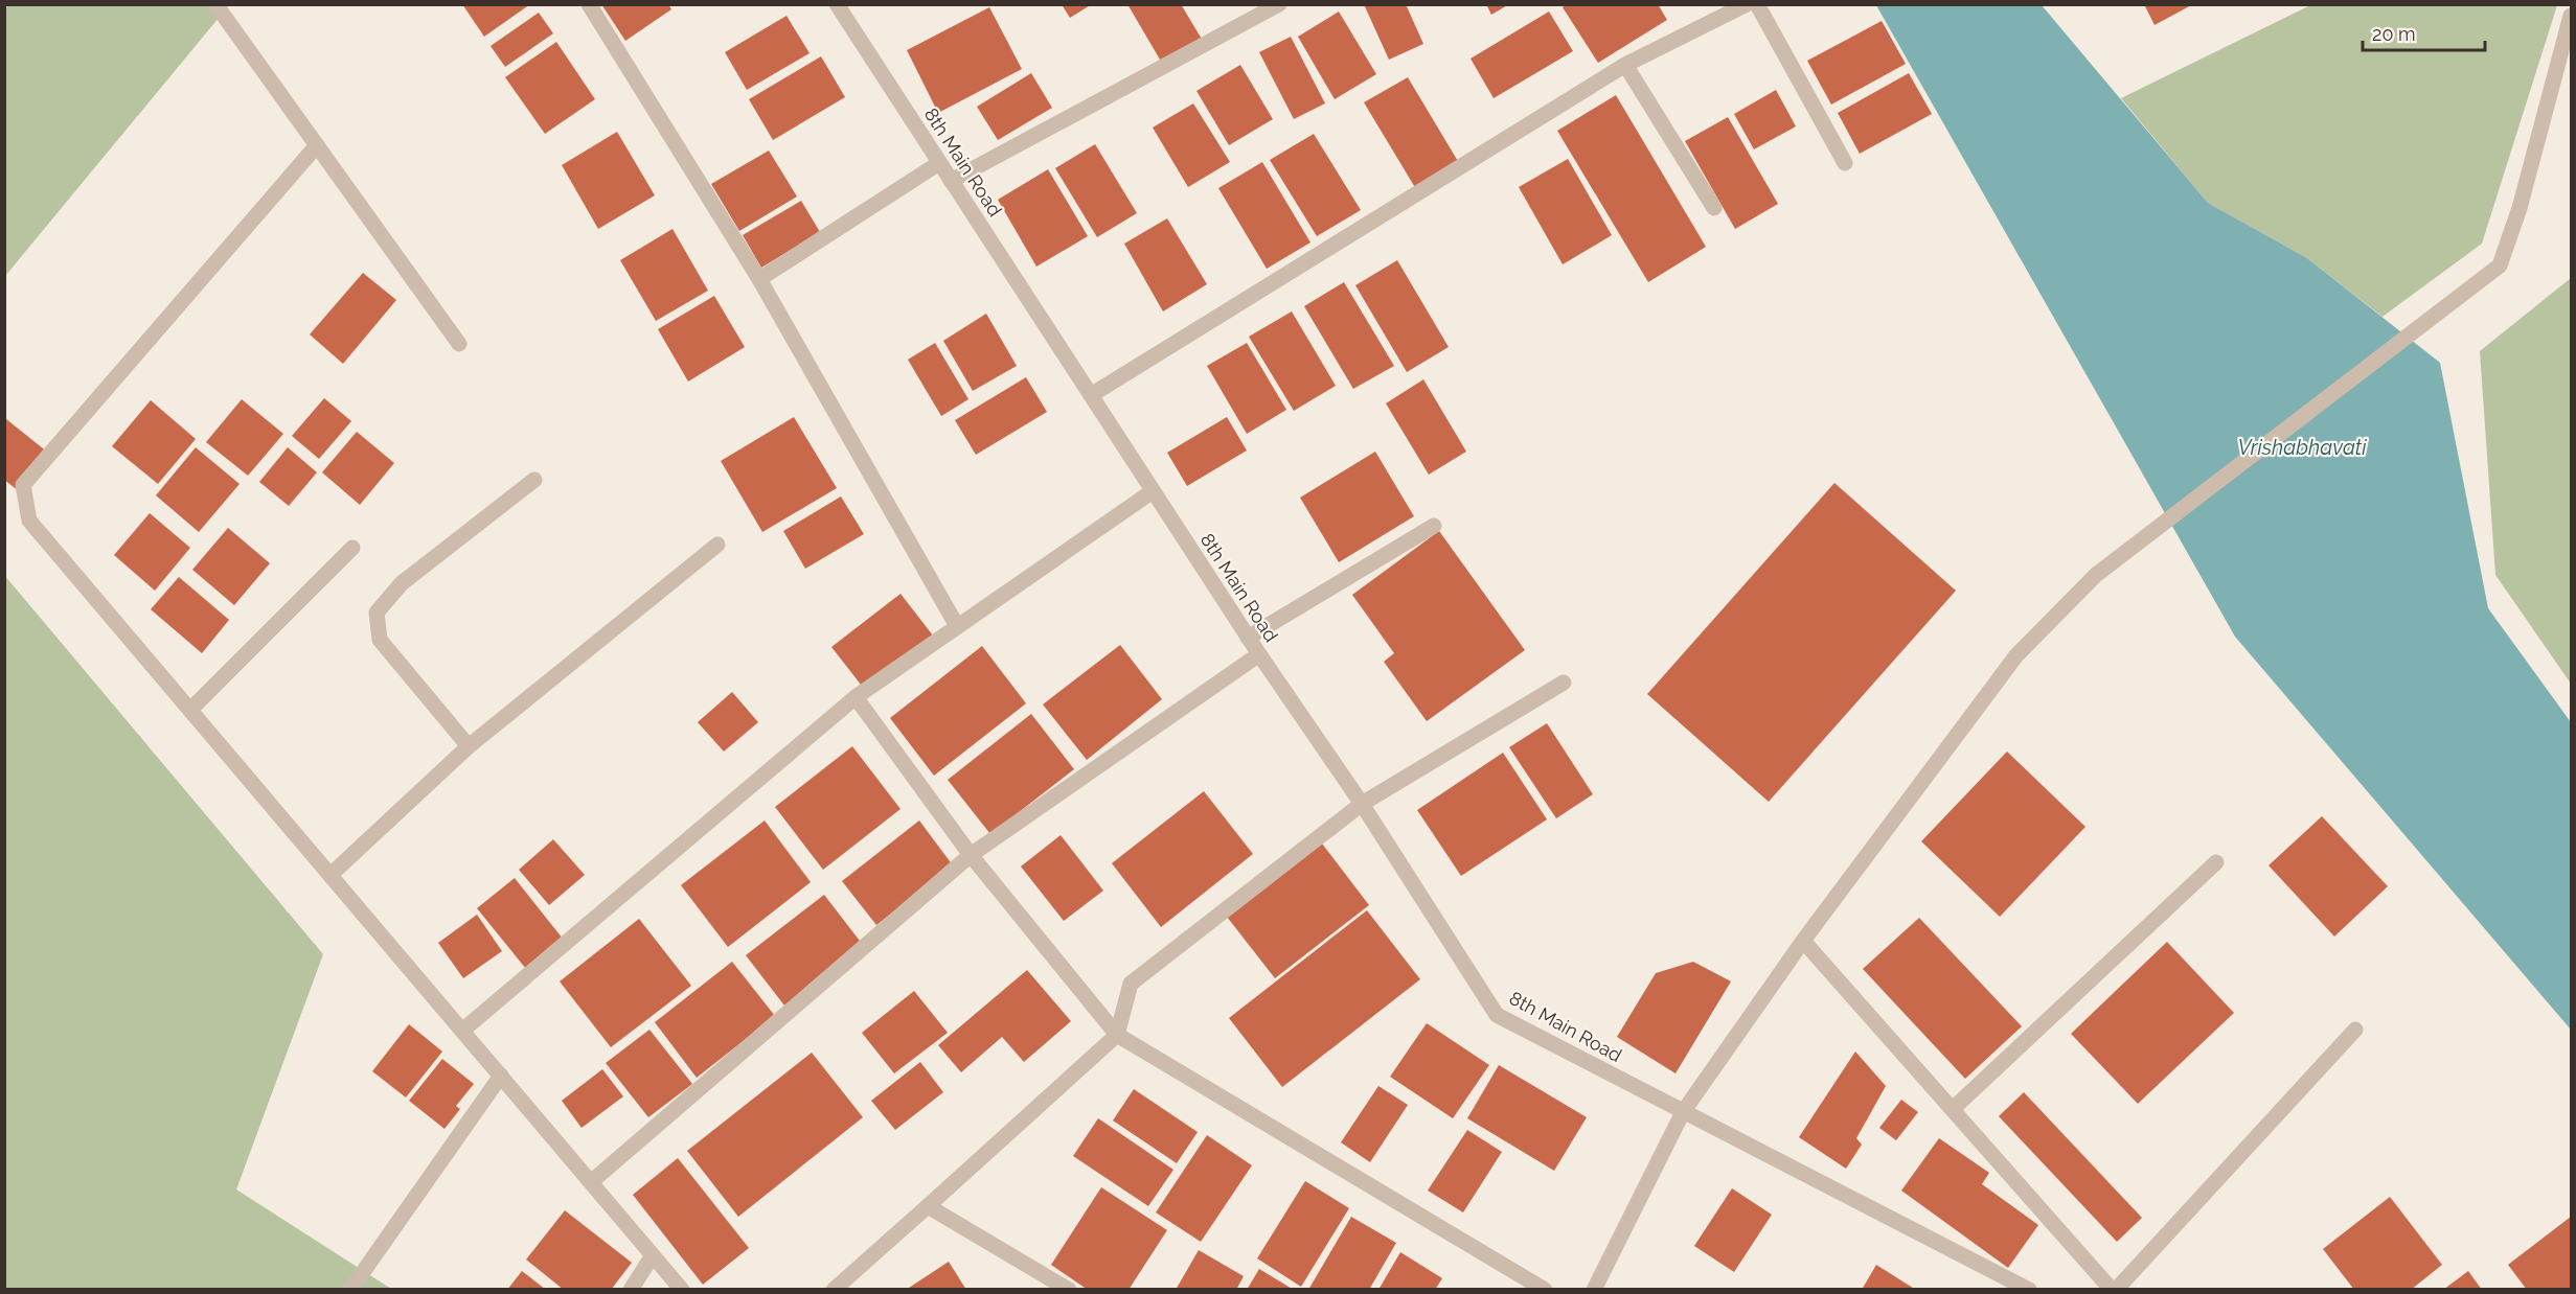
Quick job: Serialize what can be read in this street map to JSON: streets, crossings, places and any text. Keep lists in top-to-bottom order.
{
  "streets": {
    "street": ["8th Main Road"]
  },
  "water": ["Vrishabhavati"],
  "scale_bar": "20 m"
}
